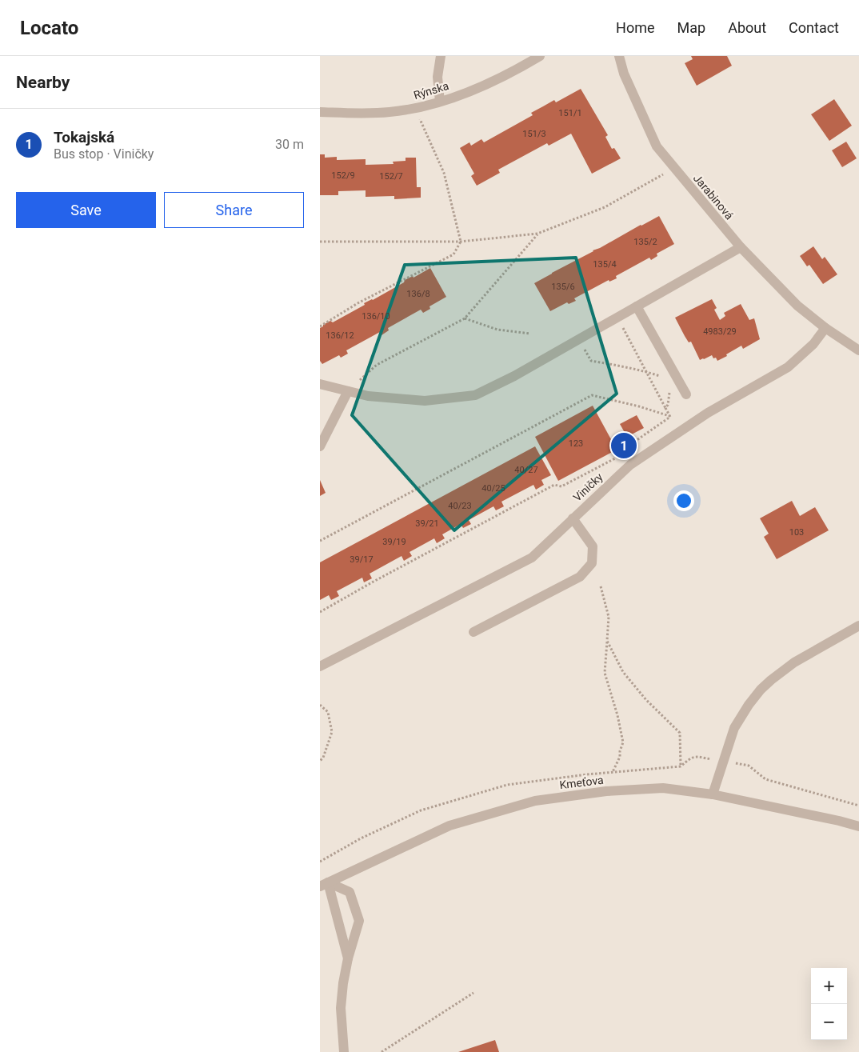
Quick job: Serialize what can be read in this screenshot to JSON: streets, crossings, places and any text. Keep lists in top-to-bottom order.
{
  "streets": {
    "street": [
      "Rýnska",
      "Jarabinová",
      "Viničky",
      "Kmeťova"
    ]
  },
  "crossings": [
    ["Jarabinová", "Viničky"]
  ],
  "house_numbers": [
    "151/1",
    "151/3",
    "152/9",
    "152/7",
    "135/2",
    "135/4",
    "135/6",
    "136/8",
    "136/10",
    "4983/29",
    "136/12",
    "123",
    "40/27",
    "40/25",
    "40/23",
    "39/21",
    "103",
    "39/19",
    "39/17"
  ],
  "page": {
    "header": "Locato",
    "nav": [
      "Home",
      "Map",
      "About",
      "Contact"
    ],
    "heading": "Nearby",
    "list": [
      {
        "mark": "1",
        "name": "Tokajská",
        "note": "Bus stop · Viničky",
        "value": "30 m"
      }
    ],
    "buttons": ["Save", "Share"],
    "pins": "1",
    "map_buttons": ["+", "−"]
  }
}
